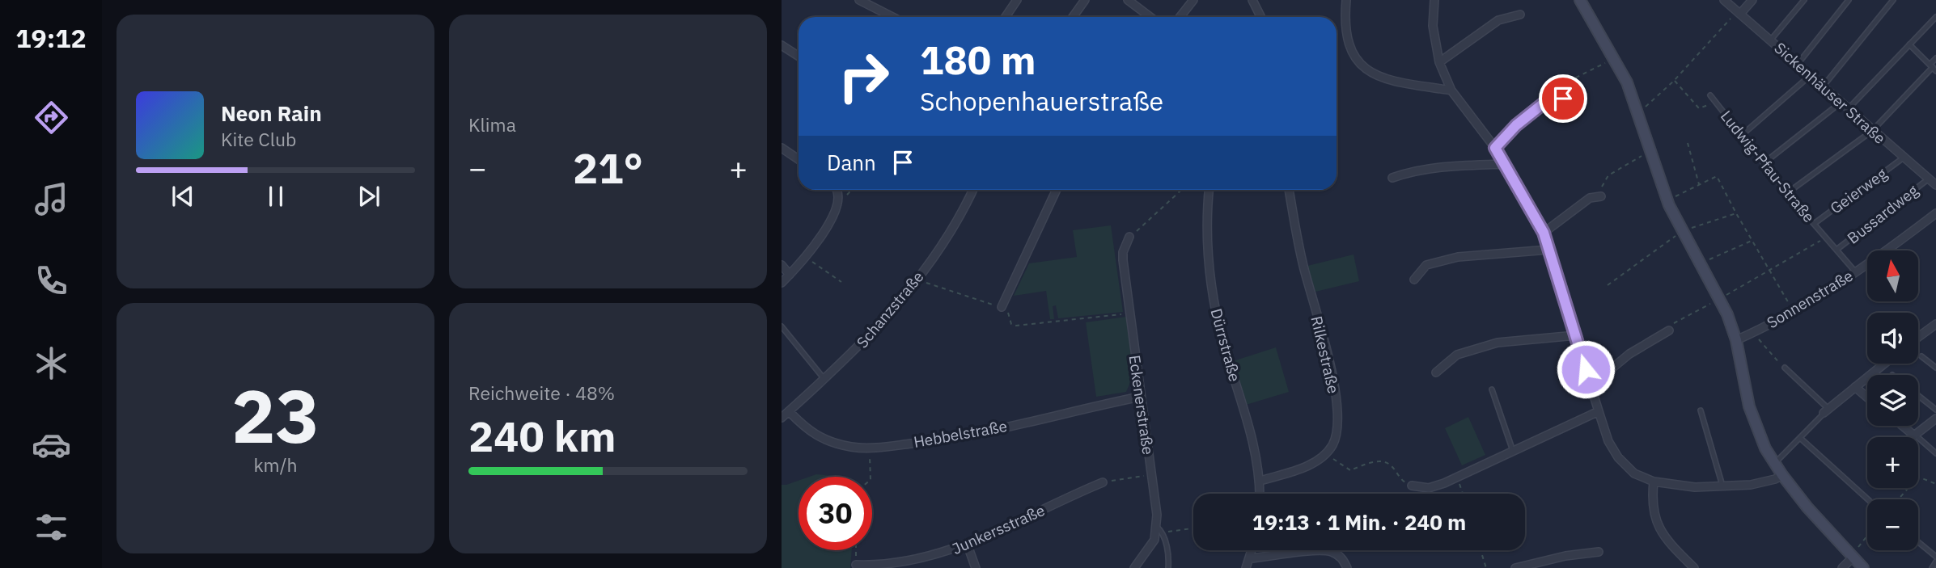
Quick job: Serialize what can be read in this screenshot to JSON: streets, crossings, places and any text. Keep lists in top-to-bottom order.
{
  "streets": {
    "street": [
      "Sickenhäuser Straße",
      "Sonnenstraße",
      "Schanzstraße",
      "Dürrstraße",
      "Rilkestraße",
      "Eckenerstraße",
      "Hebbelstraße",
      "Junkersstraße"
    ],
    "lane": ["Ludwig-Pfau-Straße", "Geierweg", "Bussardweg"]
  },
  "crossings": [
    ["Sickenhäuser Straße", "Geierweg"],
    ["Sickenhäuser Straße", "Bussardweg"],
    ["Ludwig-Pfau-Straße", "Geierweg"],
    ["Ludwig-Pfau-Straße", "Bussardweg"],
    ["Ludwig-Pfau-Straße", "Sonnenstraße"],
    ["Schanzstraße", "Hebbelstraße"],
    ["Eckenerstraße", "Hebbelstraße"]
  ],
  "north": "top",
  "page": {
    "tabs": "19:12",
    "tile": [
      "Klima",
      ["23", "km/h"],
      ["Reichweite · 48%", "240 km"]
    ],
    "turn": ["180 m", "Schopenhauerstraße"],
    "song": ["Neon Rain", "Kite Club"],
    "then": "Dann",
    "heat": ["−", "21°", "+"],
    "map_buttons": ["+", "−"],
    "limit": "30",
    "trip": "19:13 · 1 Min. · 240 m"
  }
}
